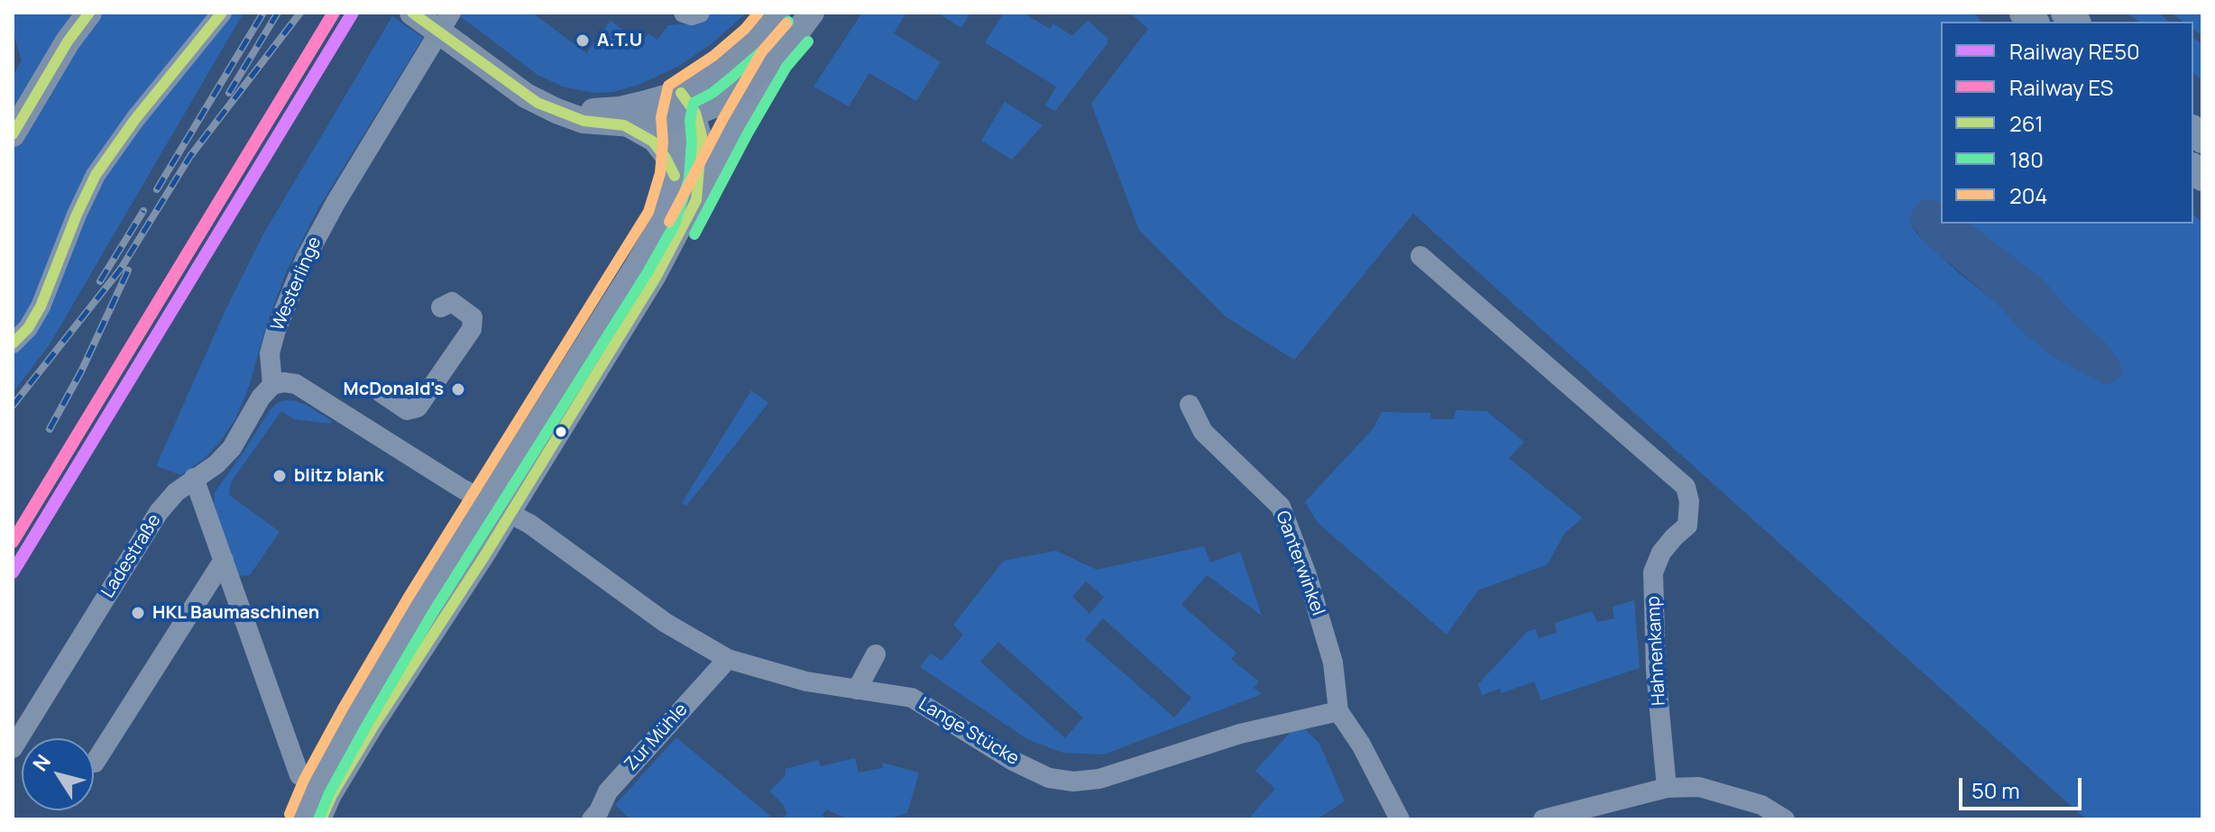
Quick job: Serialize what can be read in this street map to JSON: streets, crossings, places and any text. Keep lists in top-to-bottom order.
{
  "streets": {
    "street": [
      "Westerlinge",
      "Ladestraße",
      "Ganterwinkel",
      "Hahnenkamp",
      "Lange Stücke",
      "Zur Mühle"
    ]
  },
  "crossings": [
    ["Westerlinge", "Ladestraße"],
    ["Ganterwinkel", "Lange Stücke"],
    ["Lange Stücke", "Zur Mühle"]
  ],
  "places": [
    "A.T.U",
    "McDonald's",
    "blitz blank",
    "HKL Baumaschinen"
  ],
  "lines": [
    "rail line RE50",
    "rail line ES",
    "transit line 261",
    "transit line 204",
    "transit line 180"
  ],
  "legend": [
    "Railway RE50",
    "Railway ES",
    "261",
    "180",
    "204"
  ],
  "scale_bar": "50 m",
  "north": "top left"
}
